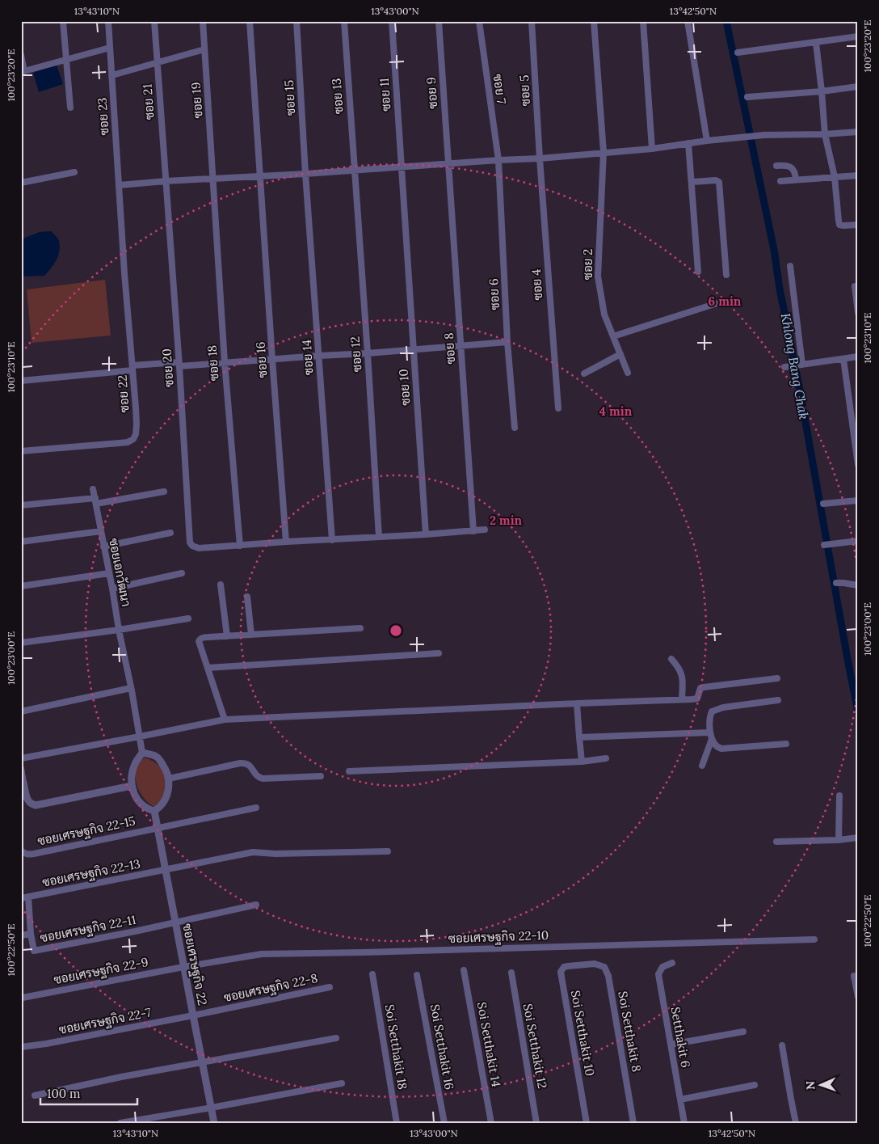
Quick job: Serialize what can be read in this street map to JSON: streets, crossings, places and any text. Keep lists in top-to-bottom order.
{
  "streets": {
    "street": [
      "ซอย 7",
      "ซอย 5",
      "ซอย 9",
      "ซอย 11",
      "ซอย 13",
      "ซอย 15",
      "ซอย 19",
      "ซอย 21",
      "ซอย 23",
      "ซอย 2",
      "ซอย 4",
      "ซอย 6",
      "ซอย 8",
      "ซอย 12",
      "ซอย 14",
      "ซอย 16",
      "ซอย 18",
      "ซอย 20",
      "ซอย 10",
      "ซอย 22",
      "ซอยเอกวัฒนา",
      "ซอยเศรษฐกิจ 22-15",
      "ซอยเศรษฐกิจ 22-13",
      "ซอยเศรษฐกิจ 22-11",
      "ซอยเศรษฐกิจ 22-10",
      "ซอยเศรษฐกิจ 22",
      "ซอยเศรษฐกิจ 22-9",
      "ซอยเศรษฐกิจ 22-8",
      "ซอยเศรษฐกิจ 22-7",
      "Soi Setthakit 8",
      "Soi Setthakit 10",
      "Setthakit 6",
      "Soi Setthakit 14",
      "Soi Setthakit 12",
      "Soi Setthakit 18",
      "Soi Setthakit 16"
    ]
  },
  "crossings": [
    ["ซอย 7", "ซอย 6"],
    ["ซอย 5", "ซอย 4"],
    ["ซอย 9", "ซอย 8"],
    ["ซอย 11", "ซอย 10"],
    ["ซอย 13", "ซอย 12"],
    ["ซอย 15", "ซอย 14"],
    ["ซอย 19", "ซอย 18"],
    ["ซอย 21", "ซอย 20"],
    ["ซอย 23", "ซอย 22"],
    ["ซอย 18", "ซอย 20"],
    ["ซอยเศรษฐกิจ 22-15", "ซอยเศรษฐกิจ 22"],
    ["ซอยเศรษฐกิจ 22-13", "ซอยเศรษฐกิจ 22-11"],
    ["ซอยเศรษฐกิจ 22-13", "ซอยเศรษฐกิจ 22"],
    ["ซอยเศรษฐกิจ 22-11", "ซอยเศรษฐกิจ 22"],
    ["ซอยเศรษฐกิจ 22-10", "ซอยเศรษฐกิจ 22"],
    ["ซอยเศรษฐกิจ 22-10", "ซอยเศรษฐกิจ 22-9"],
    ["ซอยเศรษฐกิจ 22", "ซอยเศรษฐกิจ 22-9"],
    ["ซอยเศรษฐกิจ 22", "ซอยเศรษฐกิจ 22-8"],
    ["ซอยเศรษฐกิจ 22", "ซอยเศรษฐกิจ 22-7"],
    ["ซอยเศรษฐกิจ 22-8", "ซอยเศรษฐกิจ 22-7"],
    ["Soi Setthakit 8", "Soi Setthakit 10"]
  ],
  "water": ["Khlong Bang Chak"],
  "scale_bar": "100 m",
  "north": "left",
  "coordinates": [
    "13°43'10\"N",
    "13°43'00\"N",
    "13°42'50\"N",
    "100°23'20\"E",
    "100°23'10\"E",
    "100°23'00\"E",
    "100°22'50\"E"
  ],
  "rings": ["6 min", "4 min", "2 min"]
}
